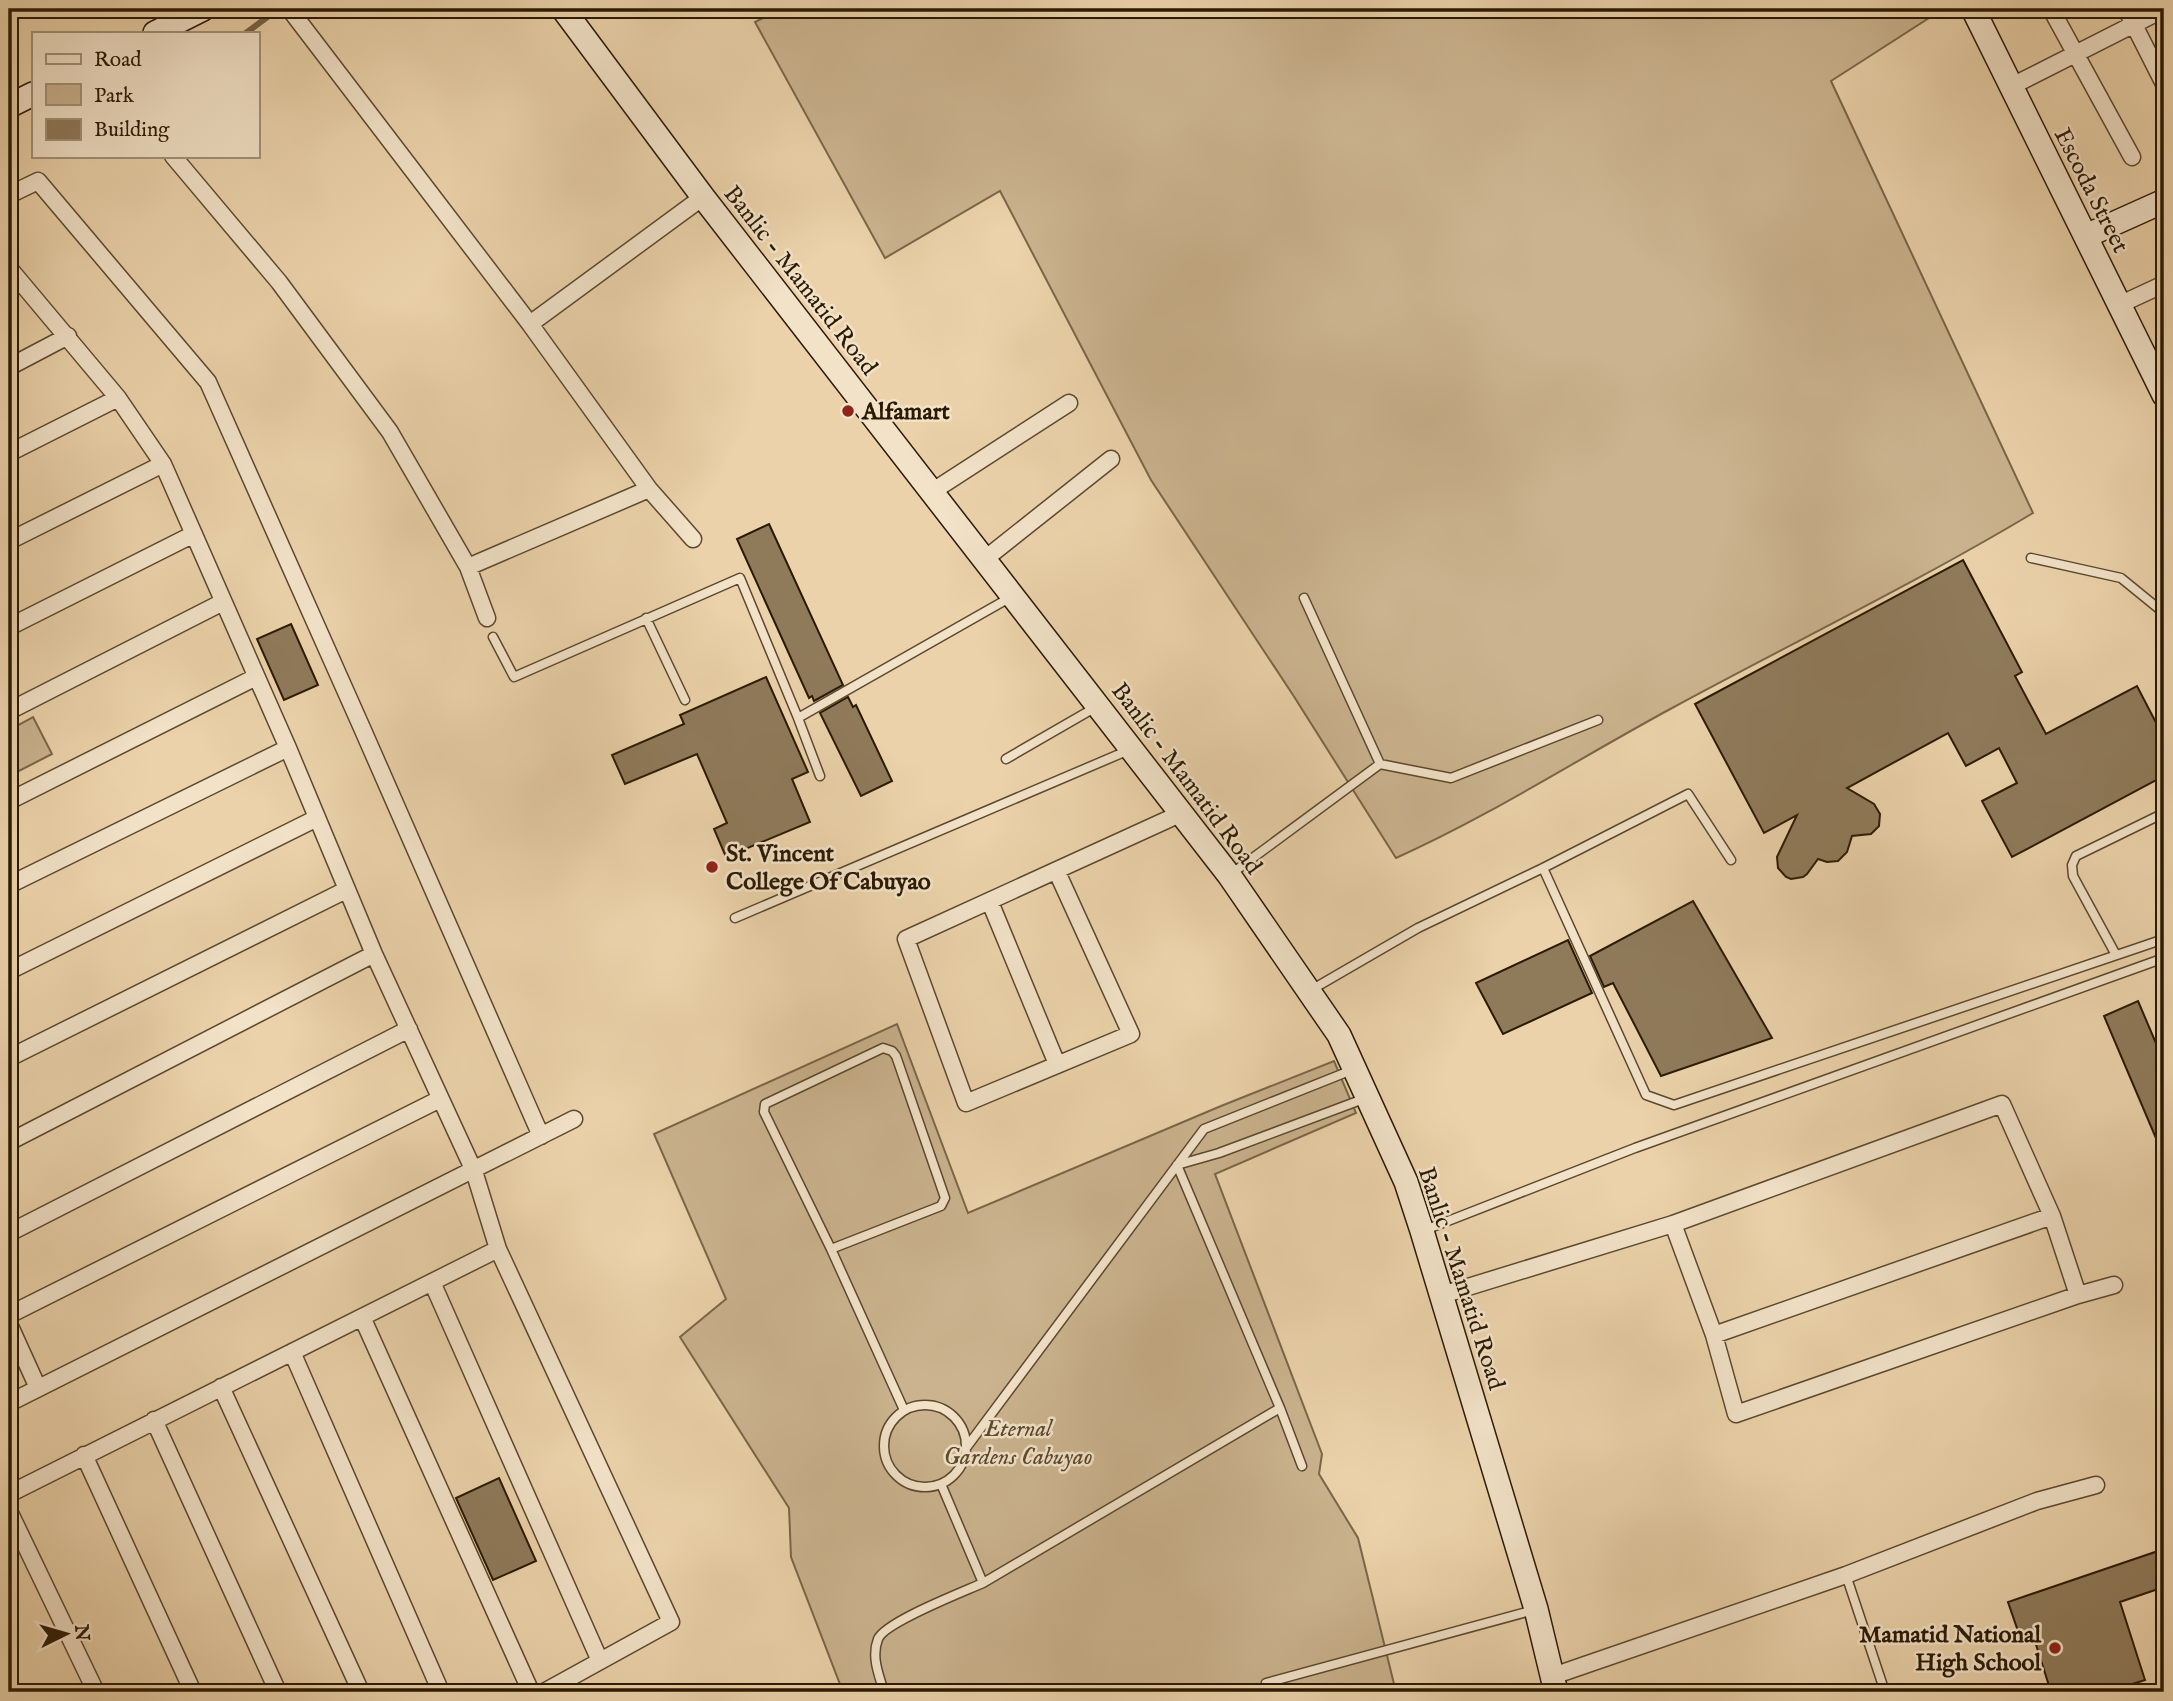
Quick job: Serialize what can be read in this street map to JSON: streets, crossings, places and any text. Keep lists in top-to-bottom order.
{
  "streets": {
    "main road": ["Escoda Street", "Banlic - Mamatid Road"]
  },
  "parks": ["Eternal Gardens Cabuyao"],
  "places": ["Alfamart", "St. Vincent College Of Cabuyao", "Mamatid National High School"],
  "legend": ["Road", "Park", "Building"],
  "north": "right"
}
